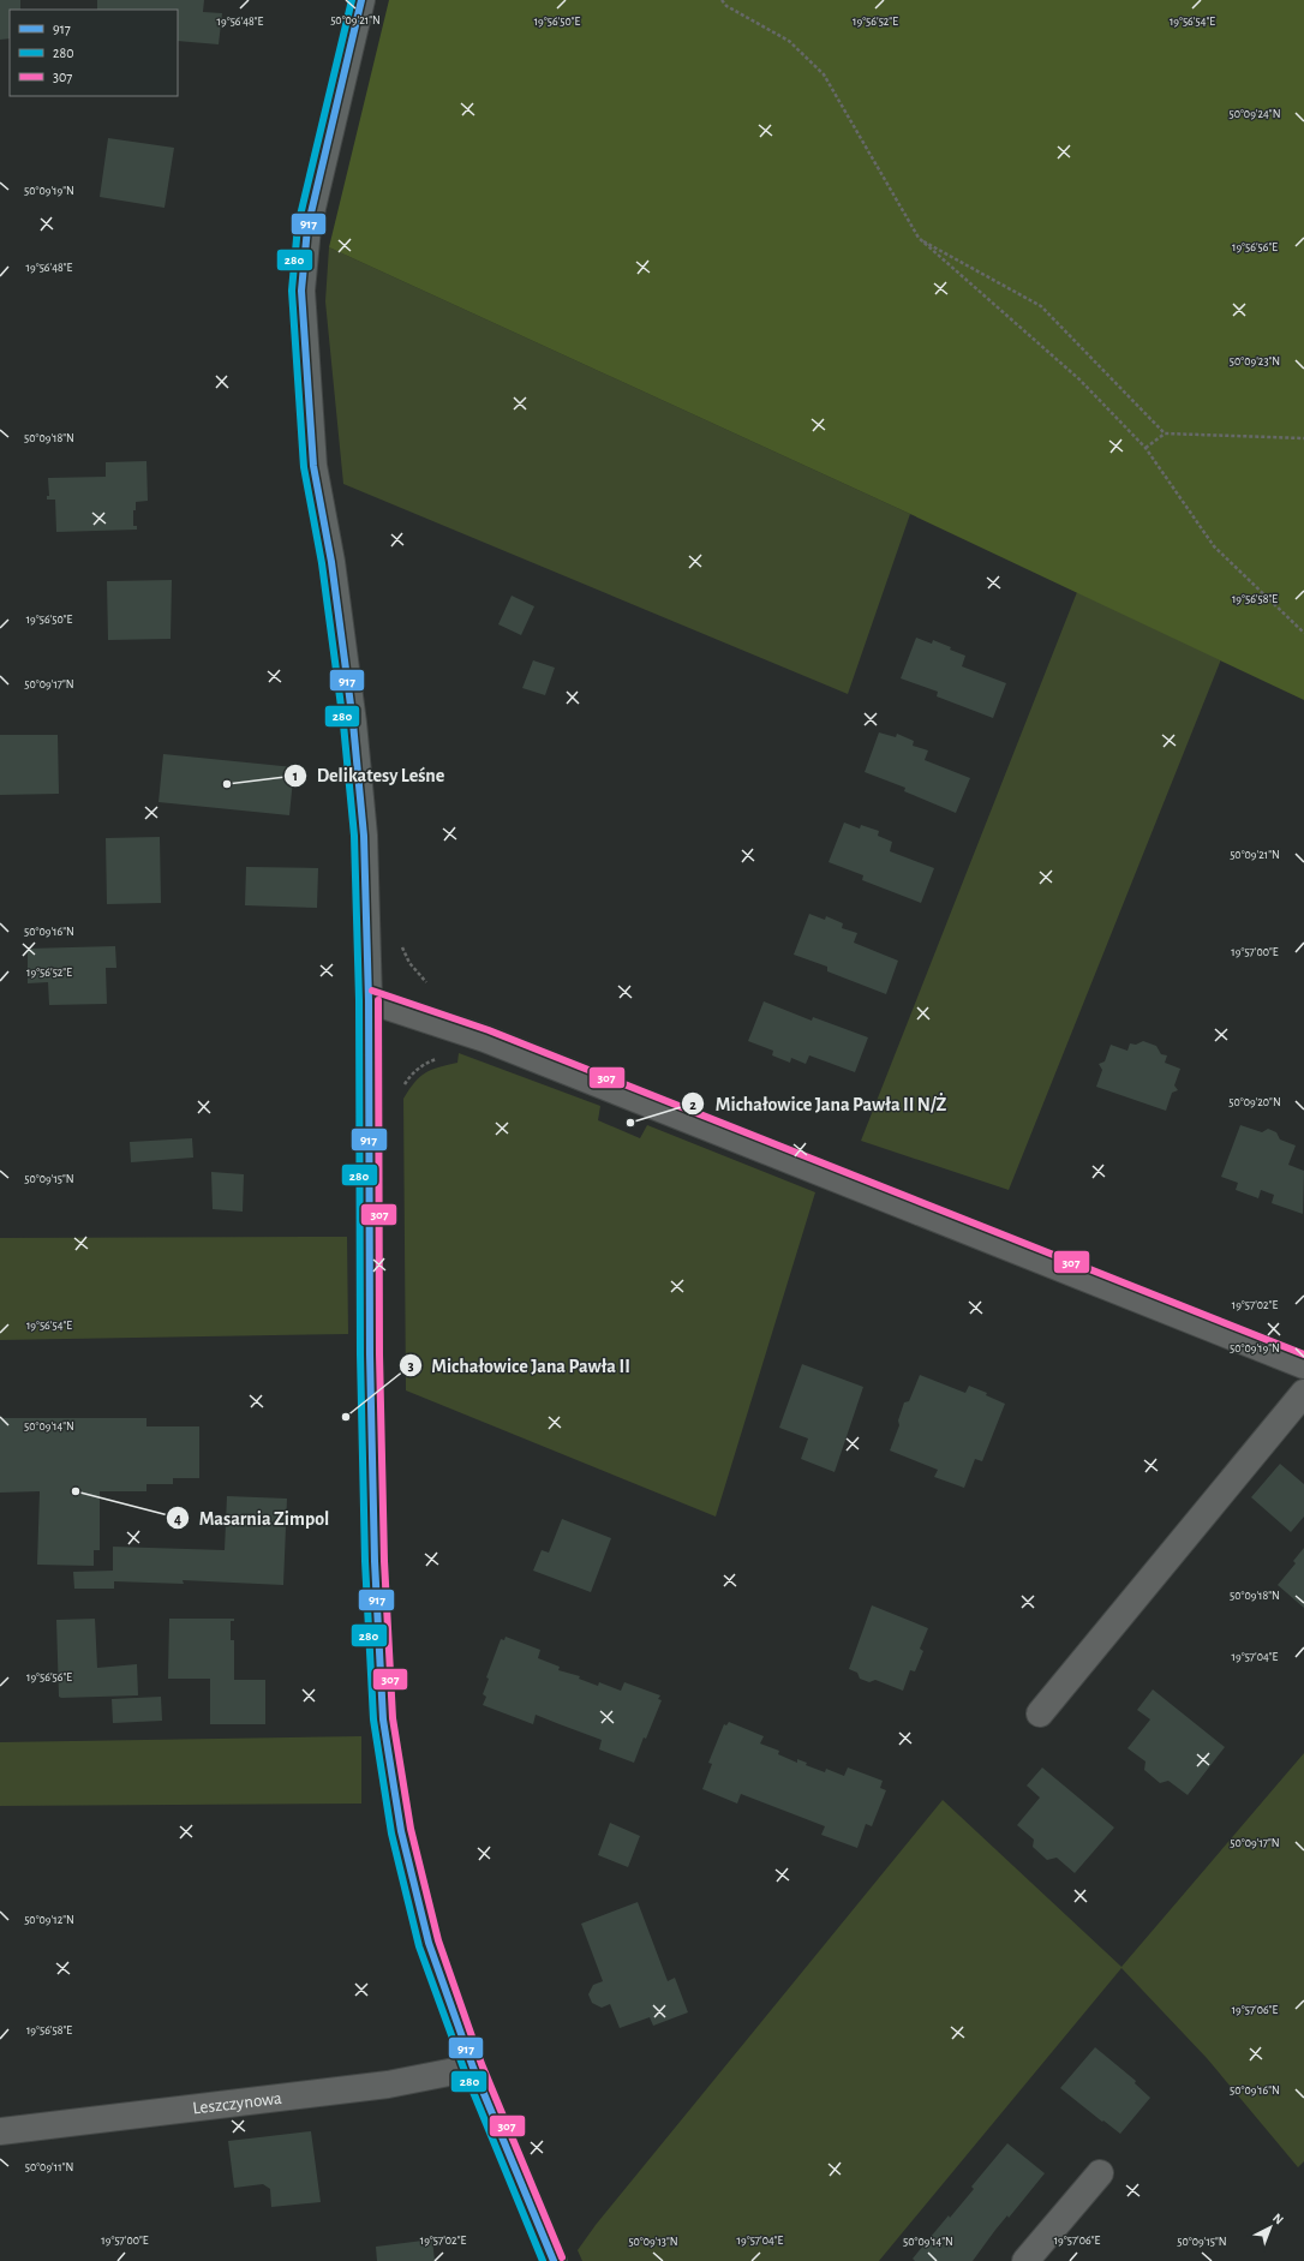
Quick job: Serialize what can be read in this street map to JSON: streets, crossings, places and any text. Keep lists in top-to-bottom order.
{
  "streets": {
    "street": ["Leszczynowa"]
  },
  "places": [
    "Delikatesy Leśne",
    "Michałowice Jana Pawła II N/Ż",
    "Michałowice Jana Pawła II",
    "Masarnia Zimpol"
  ],
  "lines": ["transit line 917", "transit line 280", "transit line 307"],
  "legend": ["917", "280", "307"],
  "north": "top right",
  "coordinates": [
    "50°09'21\"N",
    "19°56'48\"E",
    "19°56'50\"E",
    "19°56'52\"E",
    "19°56'54\"E",
    "50°09'24\"N",
    "50°09'19\"N",
    "19°56'56\"E",
    "50°09'23\"N",
    "50°09'18\"N",
    "19°56'58\"E",
    "50°09'17\"N",
    "50°09'16\"N",
    "19°57'00\"E",
    "50°09'20\"N",
    "50°09'15\"N",
    "19°57'02\"E",
    "50°09'14\"N",
    "19°57'04\"E",
    "50°09'12\"N",
    "19°57'06\"E",
    "50°09'11\"N",
    "50°09'13\"N"
  ]
}
